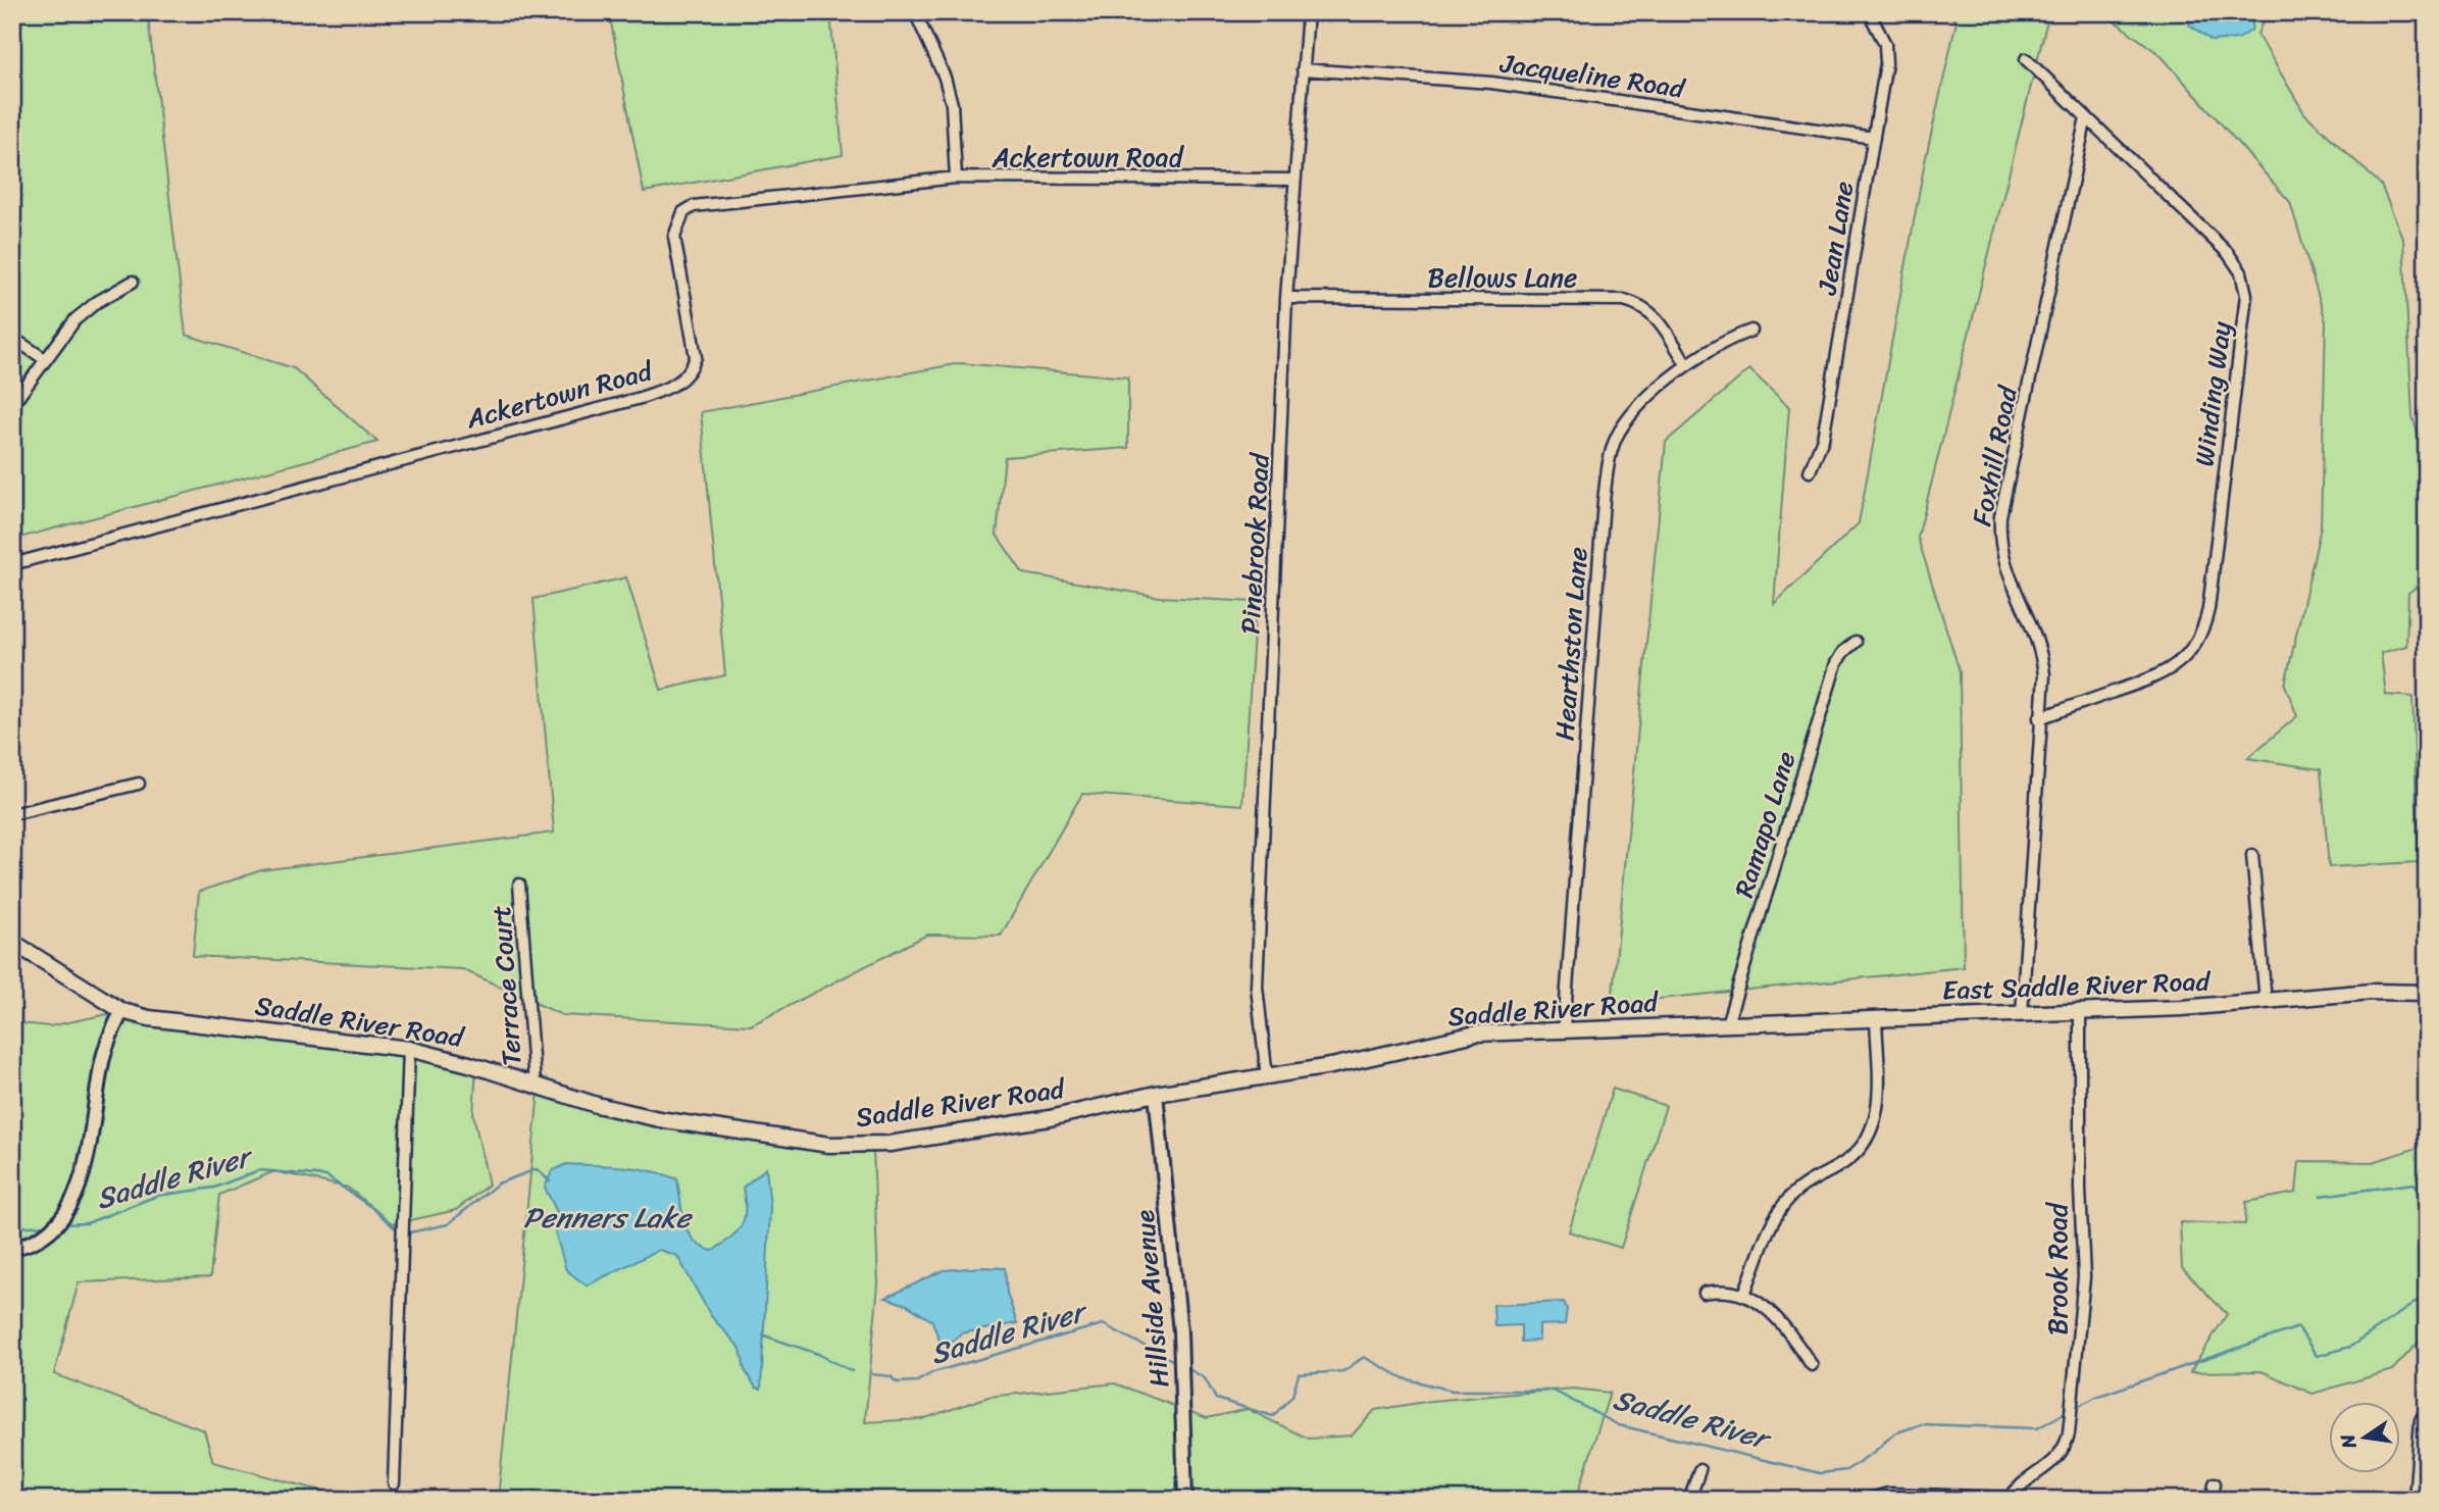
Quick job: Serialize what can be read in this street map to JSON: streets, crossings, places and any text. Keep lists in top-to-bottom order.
{
  "streets": {
    "main road": ["East Saddle River Road", "Saddle River Road"],
    "street": [
      "Jacqueline Road",
      "Ackertown Road",
      "Jean Lane",
      "Bellows Lane",
      "Winding Way",
      "Foxhill Road",
      "Pinebrook Road",
      "Hearthston Lane",
      "Ramapo Lane",
      "Terrace Court",
      "Brook Road",
      "Hillside Avenue"
    ]
  },
  "crossings": [
    ["Jacqueline Road", "Jean Lane"],
    ["Jacqueline Road", "Pinebrook Road"],
    ["Ackertown Road", "Pinebrook Road"],
    ["Bellows Lane", "Pinebrook Road"],
    ["Bellows Lane", "Hearthston Lane"],
    ["Winding Way", "Foxhill Road"],
    ["Foxhill Road", "East Saddle River Road"],
    ["Pinebrook Road", "Saddle River Road"],
    ["Hearthston Lane", "Saddle River Road"],
    ["Ramapo Lane", "East Saddle River Road"],
    ["Ramapo Lane", "Saddle River Road"],
    ["Terrace Court", "Saddle River Road"],
    ["East Saddle River Road", "Saddle River Road"],
    ["East Saddle River Road", "Brook Road"],
    ["Saddle River Road", "Hillside Avenue"]
  ],
  "water": ["Saddle River", "Penners Lake"],
  "north": "left"
}
